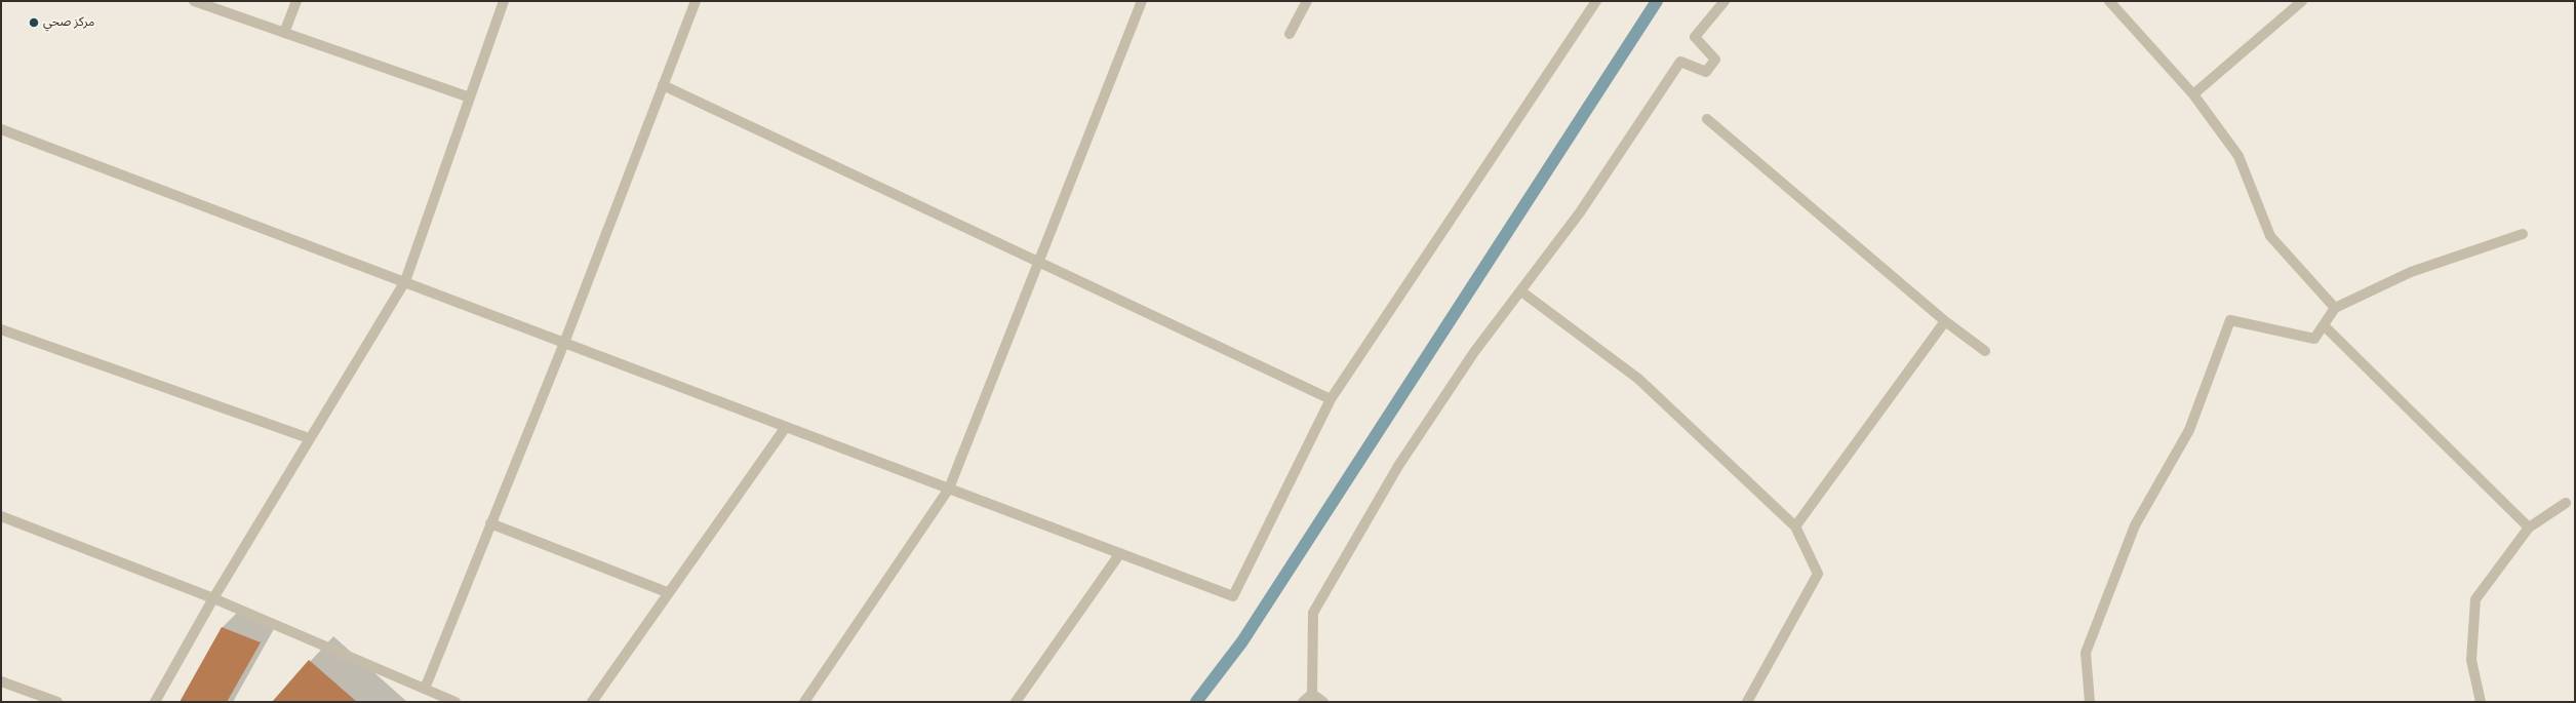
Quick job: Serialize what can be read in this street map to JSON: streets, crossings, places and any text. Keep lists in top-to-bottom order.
{
  "places": ["مركز صحي"]
}
